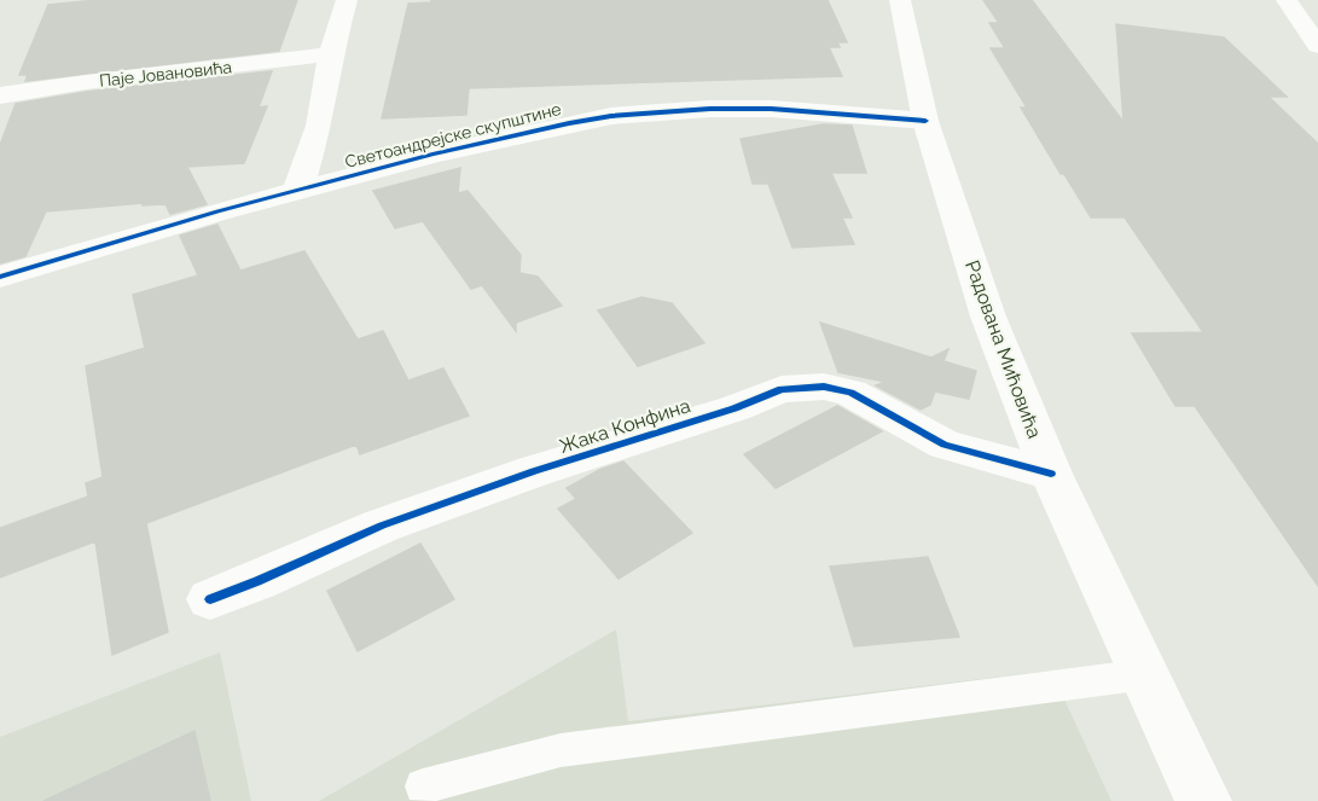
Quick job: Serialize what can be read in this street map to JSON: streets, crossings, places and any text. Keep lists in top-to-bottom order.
{
  "streets": {
    "street": [
      "Паје Јовановића",
      "Светоандрејске скупштине",
      "Радована Мићовића",
      "Жака Конфина"
    ]
  },
  "crossings": [
    ["Светоандрејске скупштине", "Радована Мићовића"],
    ["Радована Мићовића", "Жака Конфина"]
  ]
}
